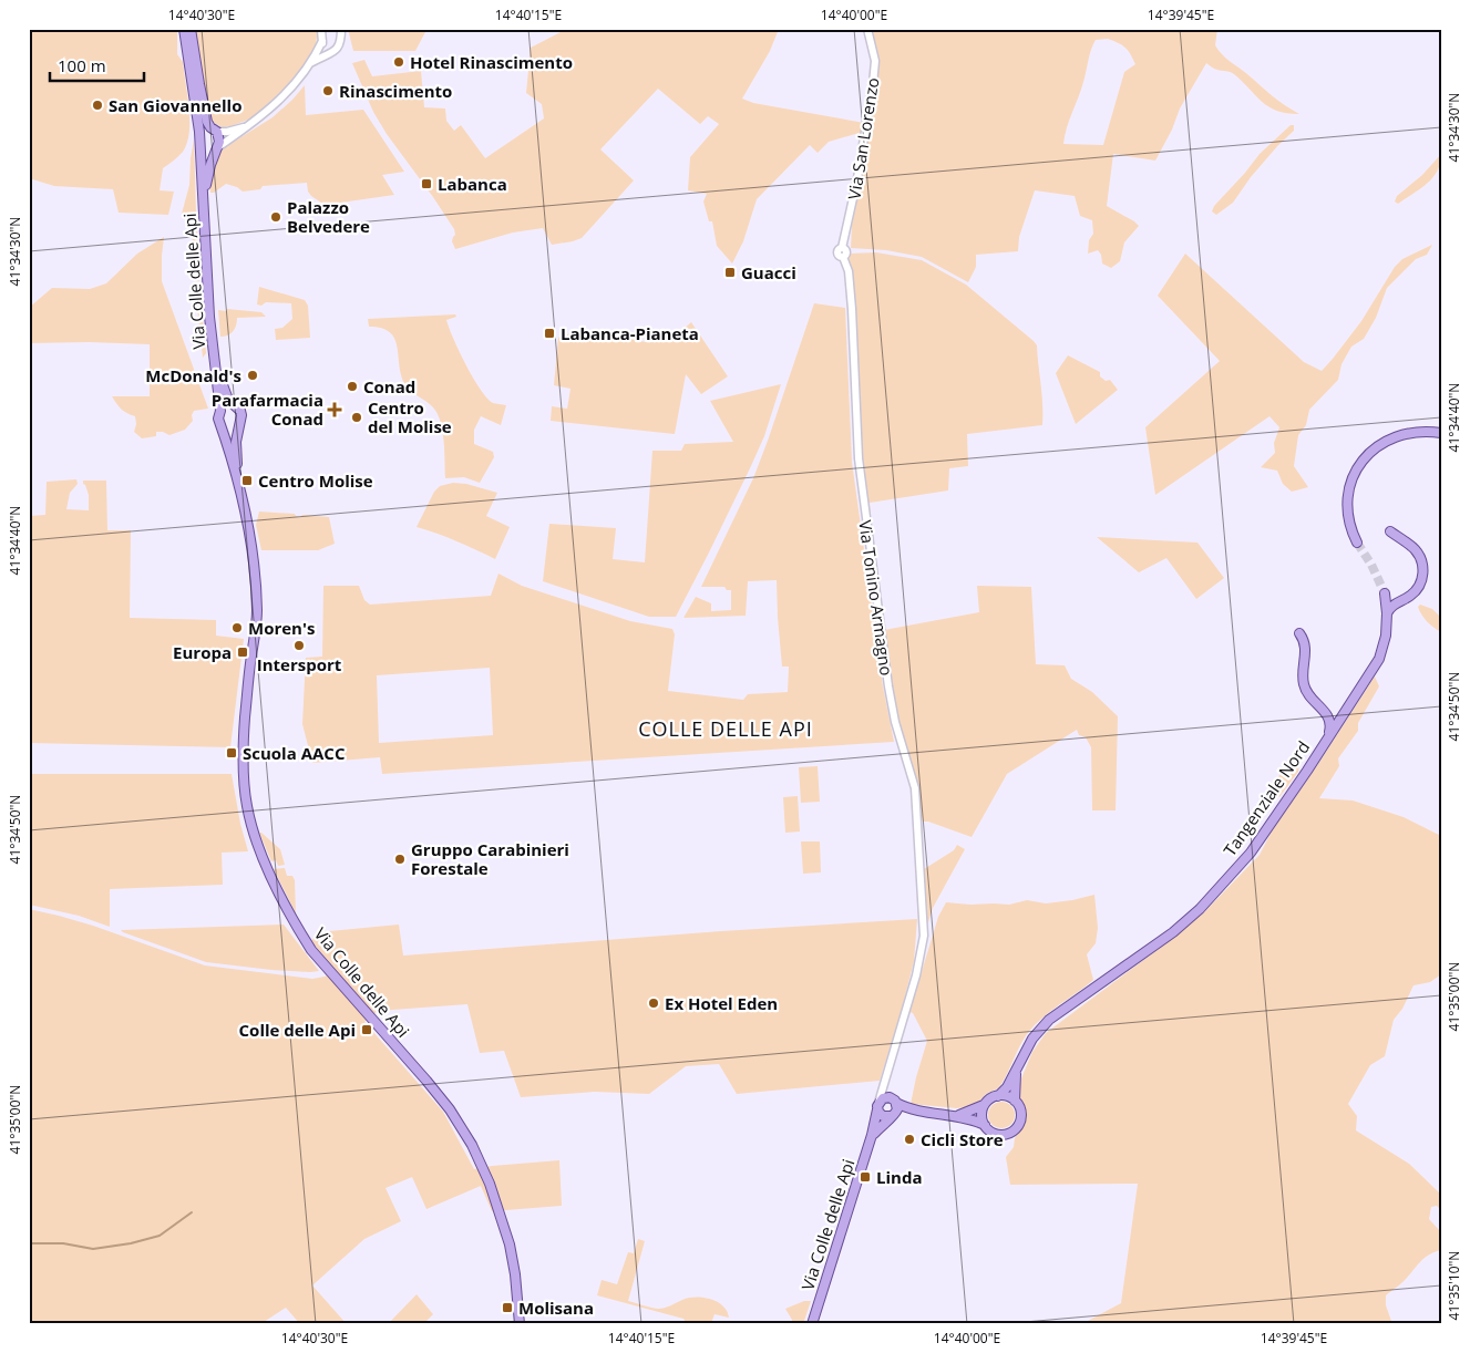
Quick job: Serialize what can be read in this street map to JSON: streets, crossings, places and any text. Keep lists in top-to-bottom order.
{
  "streets": {
    "main road": ["Via Colle delle Api", "Tangenziale Nord"],
    "street": ["Via San Lorenzo", "Via Tonino Armagno"]
  },
  "crossings": [
    ["Via San Lorenzo", "Via Tonino Armagno"],
    ["Via Colle delle Api", "Via Tonino Armagno"]
  ],
  "districts": ["COLLE DELLE API"],
  "places": {
    "other": [
      "Hotel Rinascimento",
      "Rinascimento",
      "San Giovannello",
      "Palazzo Belvedere",
      "McDonald's",
      "Conad",
      "Centro del Molise",
      "Moren's",
      "Intersport",
      "Gruppo Carabinieri Forestale",
      "Ex Hotel Eden",
      "Cicli Store"
    ],
    "transit": [
      "Labanca",
      "Guacci",
      "Labanca-Pianeta",
      "Centro Molise",
      "Europa",
      "Scuola AACC",
      "Colle delle Api",
      "Linda",
      "Molisana"
    ],
    "health": ["Parafarmacia Conad"]
  },
  "scale_bar": "100 m",
  "coordinates": [
    "14°40'30\"E",
    "14°40'15\"E",
    "14°40'00\"E",
    "14°39'45\"E",
    "41°34'30\"N",
    "41°34'40\"N",
    "41°34'50\"N",
    "41°35'00\"N",
    "41°35'10\"N"
  ]
}
